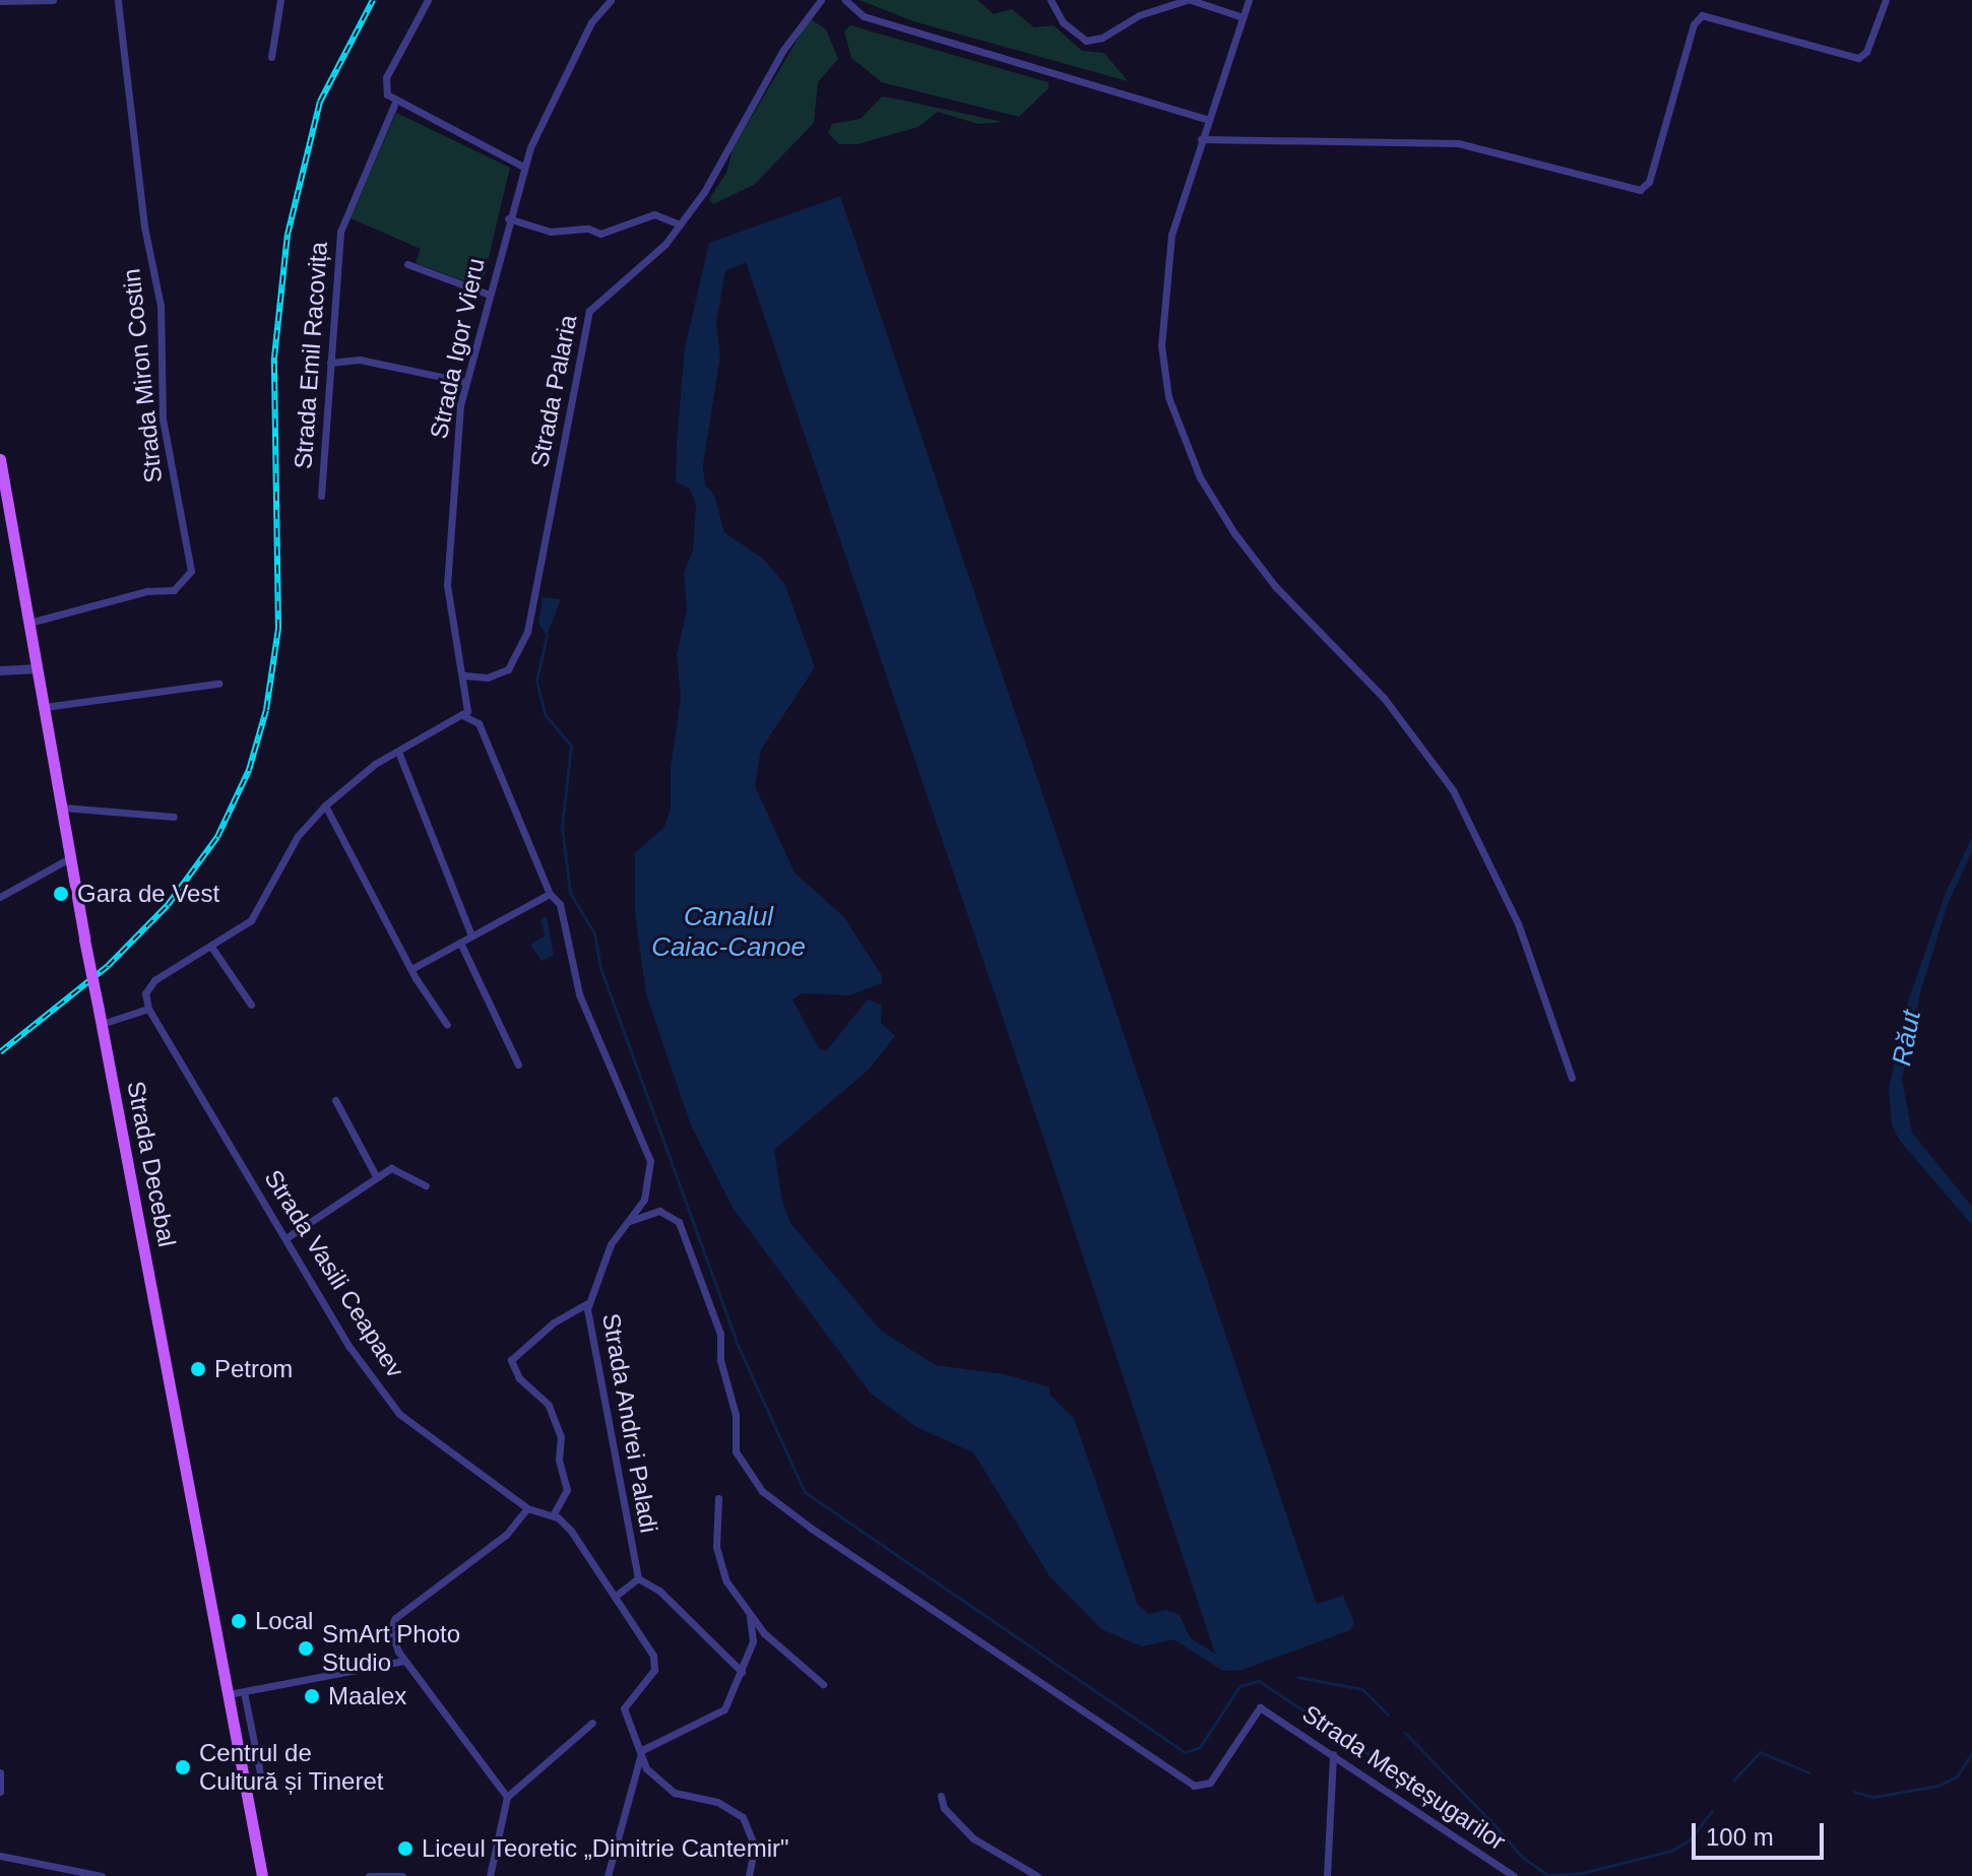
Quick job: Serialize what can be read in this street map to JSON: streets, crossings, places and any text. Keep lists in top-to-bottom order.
{
  "streets": {
    "main road": ["Strada Decebal"],
    "street": [
      "Strada Igor Vieru",
      "Strada Emil Racovița",
      "Strada Miron Costin",
      "Strada Palaria",
      "Strada Vasili Ceapaev",
      "Strada Andrei Paladi",
      "Strada Meșteșugarilor"
    ]
  },
  "crossings": [
    ["Strada Igor Vieru", "Strada Palaria"],
    ["Strada Miron Costin", "Strada Decebal"],
    ["Strada Andrei Paladi", "Strada Meșteșugarilor"]
  ],
  "water": ["Canalul Caiac-Canoe", "Răut"],
  "places": [
    "Gara de Vest",
    "Petrom",
    "Local",
    "SmArt Photo Studio",
    "Maalex",
    "Centrul de Cultură și Tineret",
    "Liceul Teoretic „Dimitrie Cantemir\""
  ],
  "scale_bar": "100 m"
}
